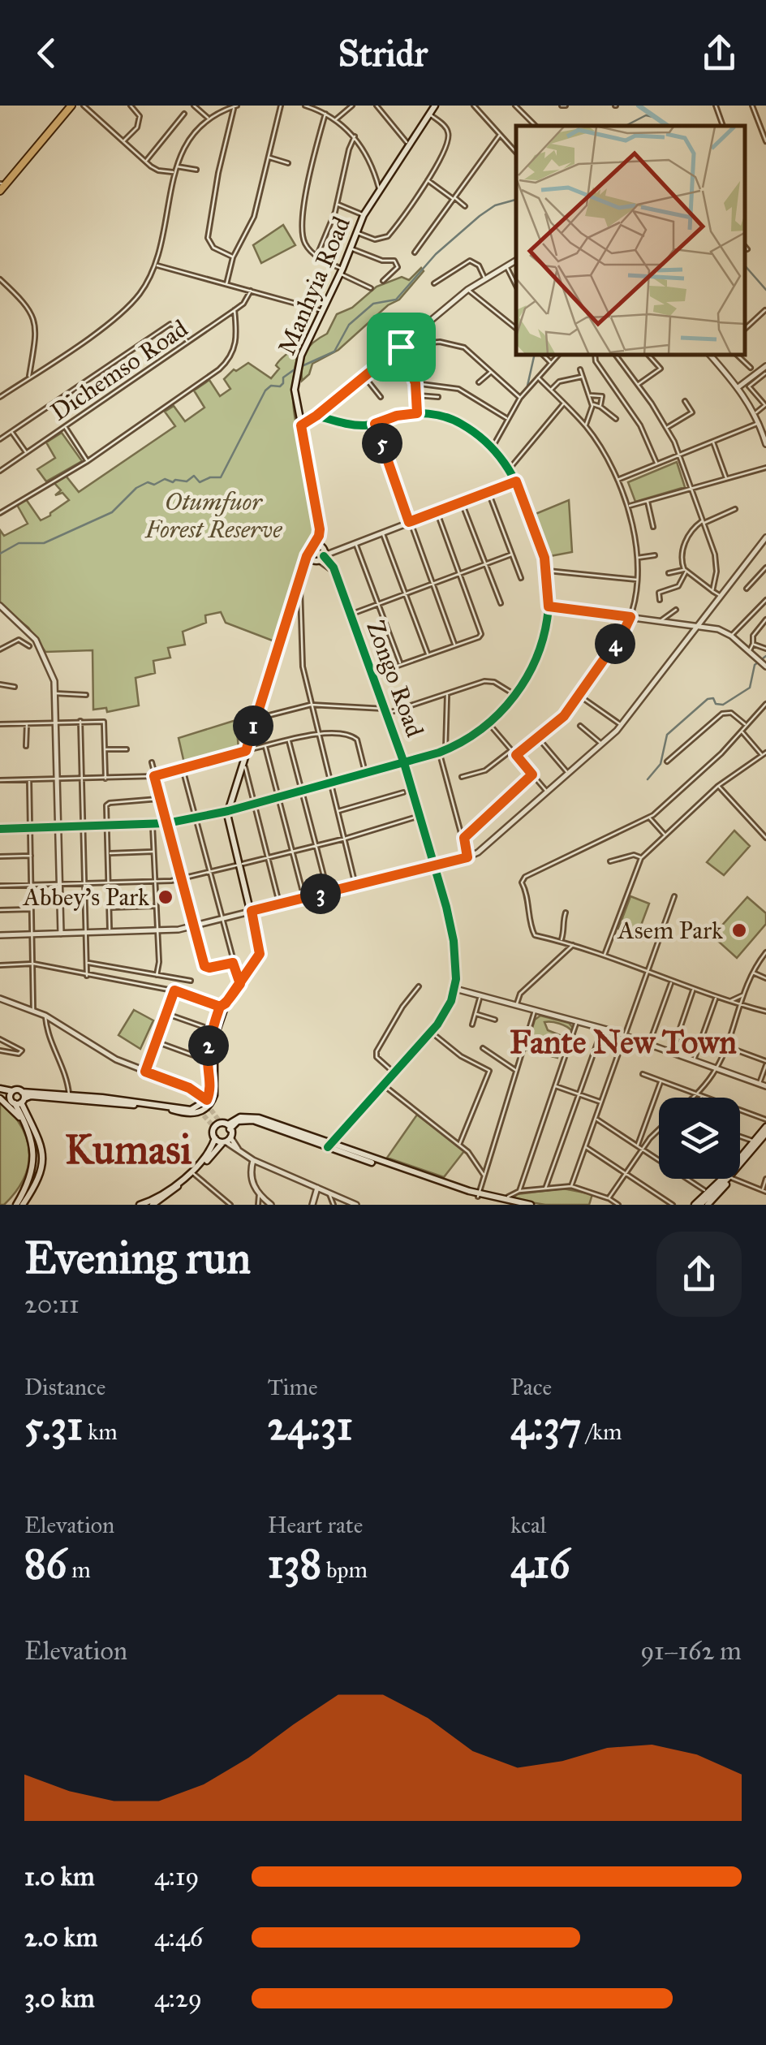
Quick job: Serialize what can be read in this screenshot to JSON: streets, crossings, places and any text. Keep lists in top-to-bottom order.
{
  "streets": {
    "main road": ["Manhyia Road"],
    "street": ["Dichemso Road", "Zongo Road"]
  },
  "crossings": [
    ["Manhyia Road", "Zongo Road"]
  ],
  "districts": ["Fante New Town", "Kumasi"],
  "parks": ["Otumfuor Forest Reserve"],
  "places": ["Abbey's Park", "Asem Park"],
  "page": {
    "header": "Stridr",
    "pins": [
      "5",
      "4",
      "1",
      "3",
      "2"
    ],
    "heading": ["Evening run", "20:11"],
    "stats": [
      ["Distance", "5.31 km"],
      ["Time", "24:31"],
      ["Pace", "4:37 /km"],
      ["Elevation", "86 m"],
      ["Heart rate", "138 bpm"],
      ["kcal", "416"]
    ],
    "chart": ["Elevation", "91–162 m"],
    "list": [
      {
        "name": "1.0 km",
        "note": "4:19"
      },
      {
        "name": "2.0 km",
        "note": "4:46"
      },
      {
        "name": "3.0 km",
        "note": "4:29"
      }
    ]
  }
}
